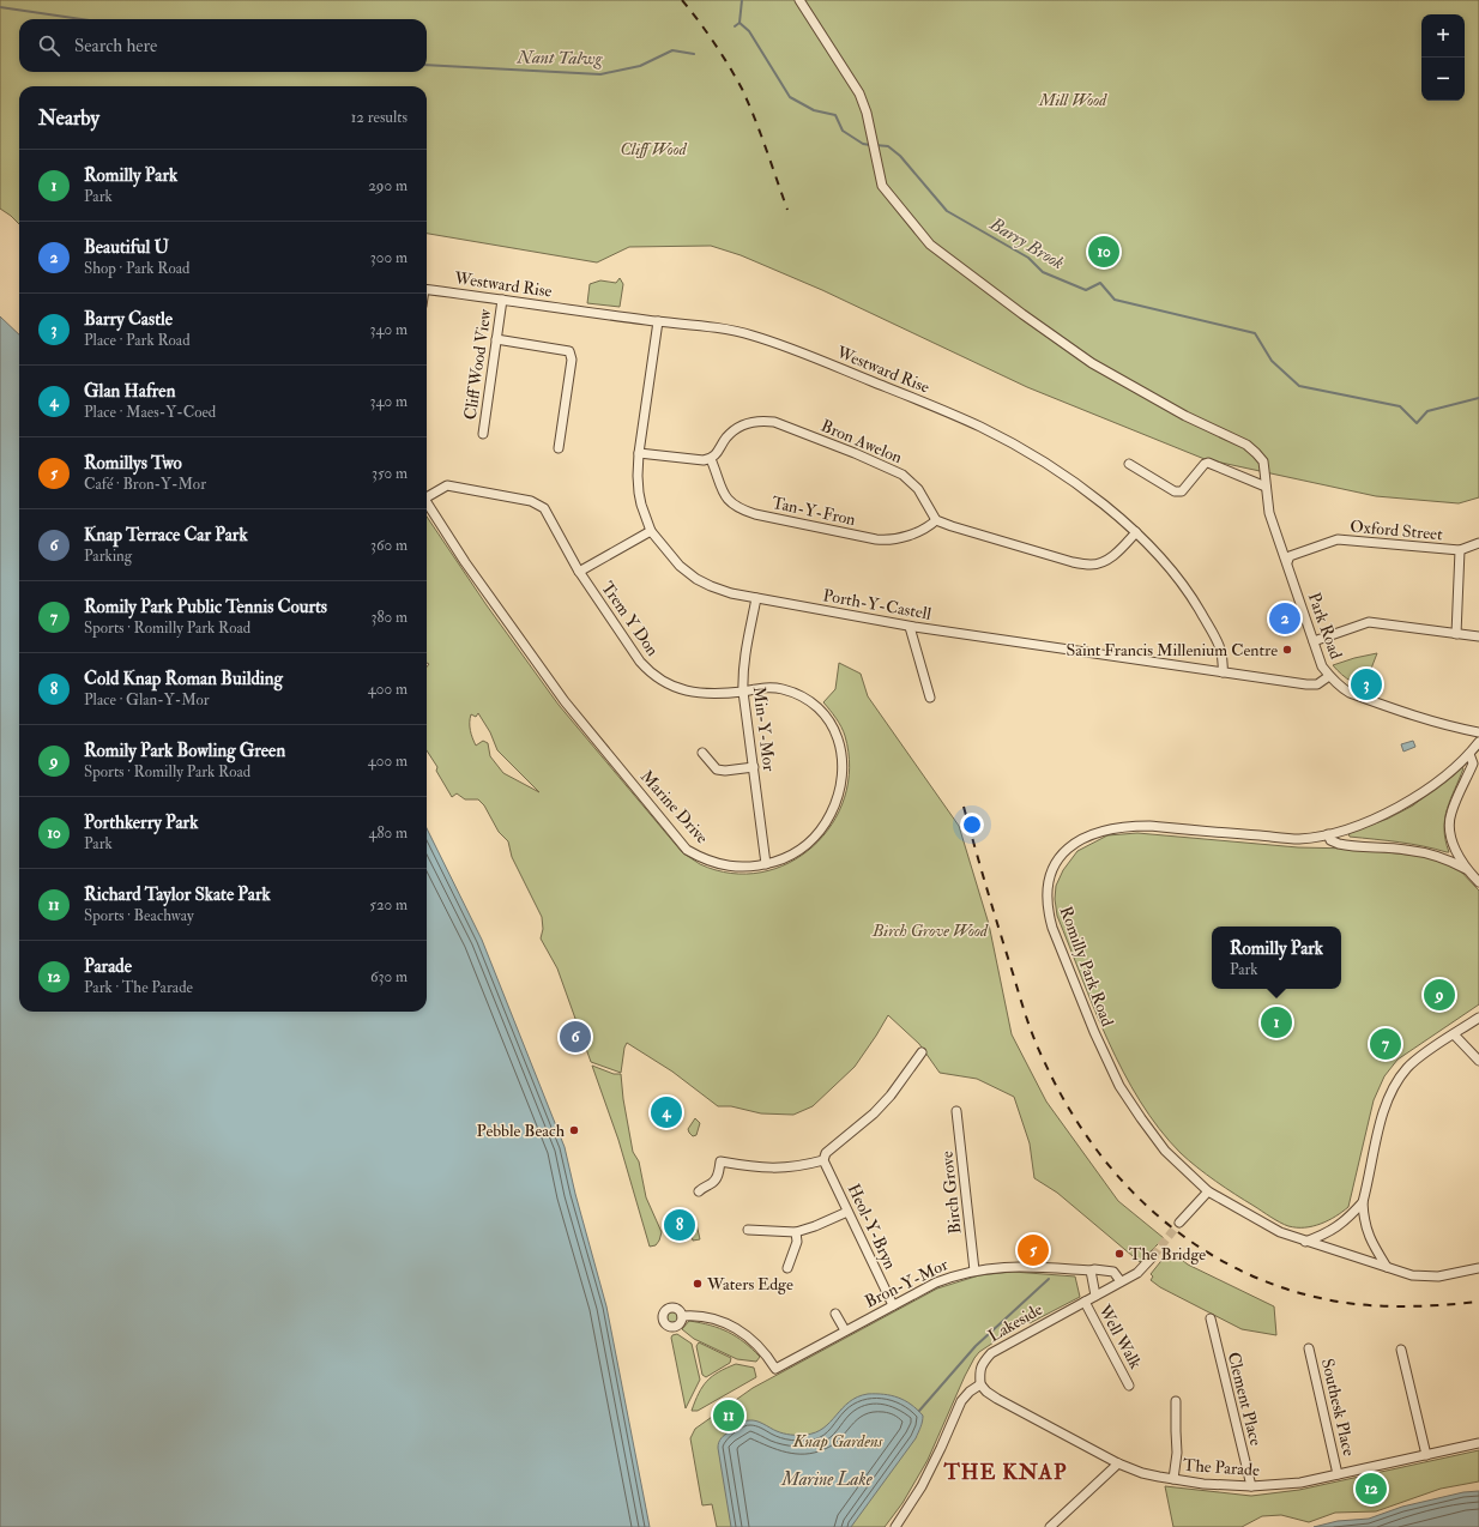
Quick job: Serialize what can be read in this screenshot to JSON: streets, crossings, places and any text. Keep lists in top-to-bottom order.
{
  "streets": {
    "street": [
      "Westward Rise",
      "Cliff Wood View",
      "Bron Awelon",
      "Tan-Y-Fron",
      "Oxford Street",
      "Porth-Y-Castell",
      "Trem Y Don",
      "Park Road",
      "Min-Y-Mor",
      "Marine Drive",
      "Romilly Park Road",
      "Birch Grove",
      "Heol-Y-Bryn",
      "Bron-Y-Mor",
      "Lakeside",
      "Well Walk",
      "Clement Place",
      "Southesk Place",
      "The Parade"
    ]
  },
  "crossings": [
    ["Westward Rise", "Cliff Wood View"],
    ["Westward Rise", "Porth-Y-Castell"],
    ["Bron Awelon", "Tan-Y-Fron"],
    ["Oxford Street", "Park Road"],
    ["Porth-Y-Castell", "Trem Y Don"],
    ["Porth-Y-Castell", "Park Road"],
    ["Porth-Y-Castell", "Min-Y-Mor"],
    ["Trem Y Don", "Min-Y-Mor"],
    ["Trem Y Don", "Marine Drive"],
    ["Min-Y-Mor", "Marine Drive"],
    ["Birch Grove", "Bron-Y-Mor"],
    ["Heol-Y-Bryn", "Bron-Y-Mor"],
    ["Bron-Y-Mor", "Lakeside"],
    ["Lakeside", "Well Walk"],
    ["Lakeside", "The Parade"],
    ["Clement Place", "The Parade"],
    ["Southesk Place", "The Parade"]
  ],
  "districts": ["THE KNAP"],
  "water": ["Nant Talwg", "Barry Brook", "Marine Lake"],
  "parks": [
    "Mill Wood",
    "Cliff Wood",
    "Birch Grove Wood",
    "Knap Gardens"
  ],
  "places": [
    "Saint Francis Millenium Centre",
    "Pebble Beach",
    "The Bridge",
    "Waters Edge"
  ],
  "page": {
    "map_buttons": ["+", "−"],
    "search": "Search here",
    "heading": ["Nearby", "12 results"],
    "list": [
      {
        "mark": "1",
        "name": "Romilly Park",
        "note": "Park",
        "value": "290 m"
      },
      {
        "mark": "2",
        "name": "Beautiful U",
        "note": "Shop · Park Road",
        "value": "300 m"
      },
      {
        "mark": "3",
        "name": "Barry Castle",
        "note": "Place · Park Road",
        "value": "340 m"
      },
      {
        "mark": "4",
        "name": "Glan Hafren",
        "note": "Place · Maes-Y-Coed",
        "value": "340 m"
      },
      {
        "mark": "5",
        "name": "Romillys Two",
        "note": "Café · Bron-Y-Mor",
        "value": "350 m"
      },
      {
        "mark": "6",
        "name": "Knap Terrace Car Park",
        "note": "Parking",
        "value": "360 m"
      },
      {
        "mark": "7",
        "name": "Romily Park Public Tennis Courts",
        "note": "Sports · Romilly Park Road",
        "value": "380 m"
      },
      {
        "mark": "8",
        "name": "Cold Knap Roman Building",
        "note": "Place · Glan-Y-Mor",
        "value": "400 m"
      },
      {
        "mark": "9",
        "name": "Romily Park Bowling Green",
        "note": "Sports · Romilly Park Road",
        "value": "400 m"
      },
      {
        "mark": "10",
        "name": "Porthkerry Park",
        "note": "Park",
        "value": "480 m"
      },
      {
        "mark": "11",
        "name": "Richard Taylor Skate Park",
        "note": "Sports · Beachway",
        "value": "520 m"
      },
      {
        "mark": "12",
        "name": "Parade",
        "note": "Park · The Parade",
        "value": "630 m"
      }
    ],
    "pins": [
      "10",
      "2",
      "3",
      "9",
      "1",
      "6",
      "7",
      "4",
      "8",
      "5",
      "11",
      "12"
    ],
    "popup": ["Romilly Park", "Park"]
  }
}
